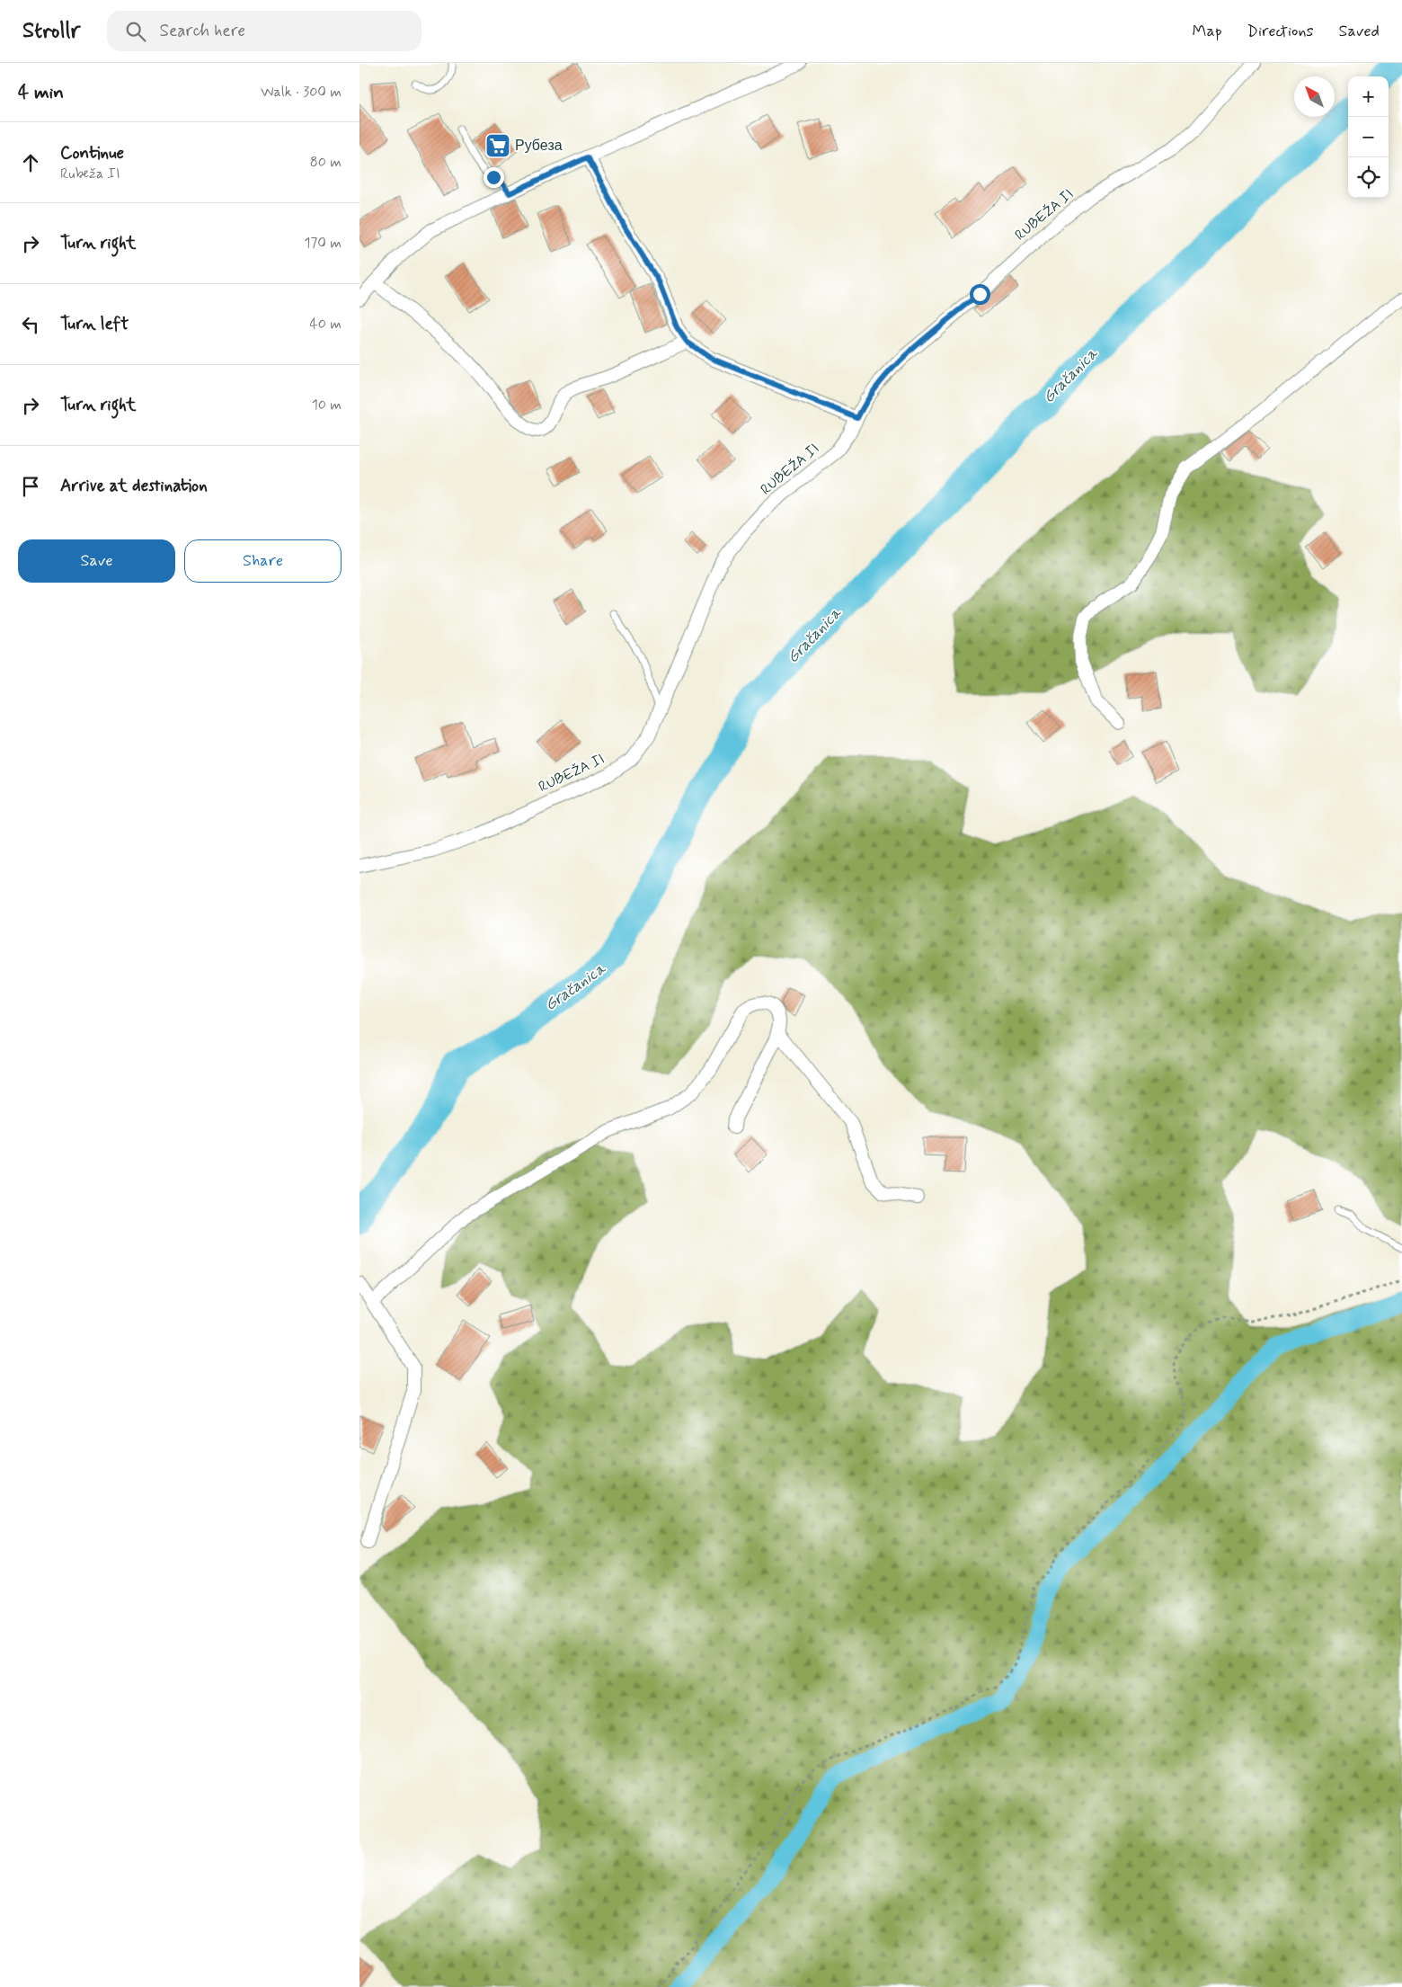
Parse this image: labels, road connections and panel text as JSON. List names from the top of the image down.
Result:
{
  "streets": {
    "street": ["RUBEŽA II"]
  },
  "water": ["Gračanica"],
  "places": {
    "supermarket": ["Рубеза"]
  },
  "north": "top left",
  "page": {
    "header": "Strollr",
    "search": "Search here",
    "nav": ["Map", "Directions", "Saved"],
    "heading": ["4 min", "Walk · 300 m"],
    "map_buttons": ["+", "−"],
    "list": [
      ["Continue", "Rubeža II", "80 m"],
      ["Turn right", "170 m"],
      ["Turn left", "40 m"],
      ["Turn right", "10 m"],
      "Arrive at destination"
    ],
    "buttons": ["Save", "Share"]
  }
}
